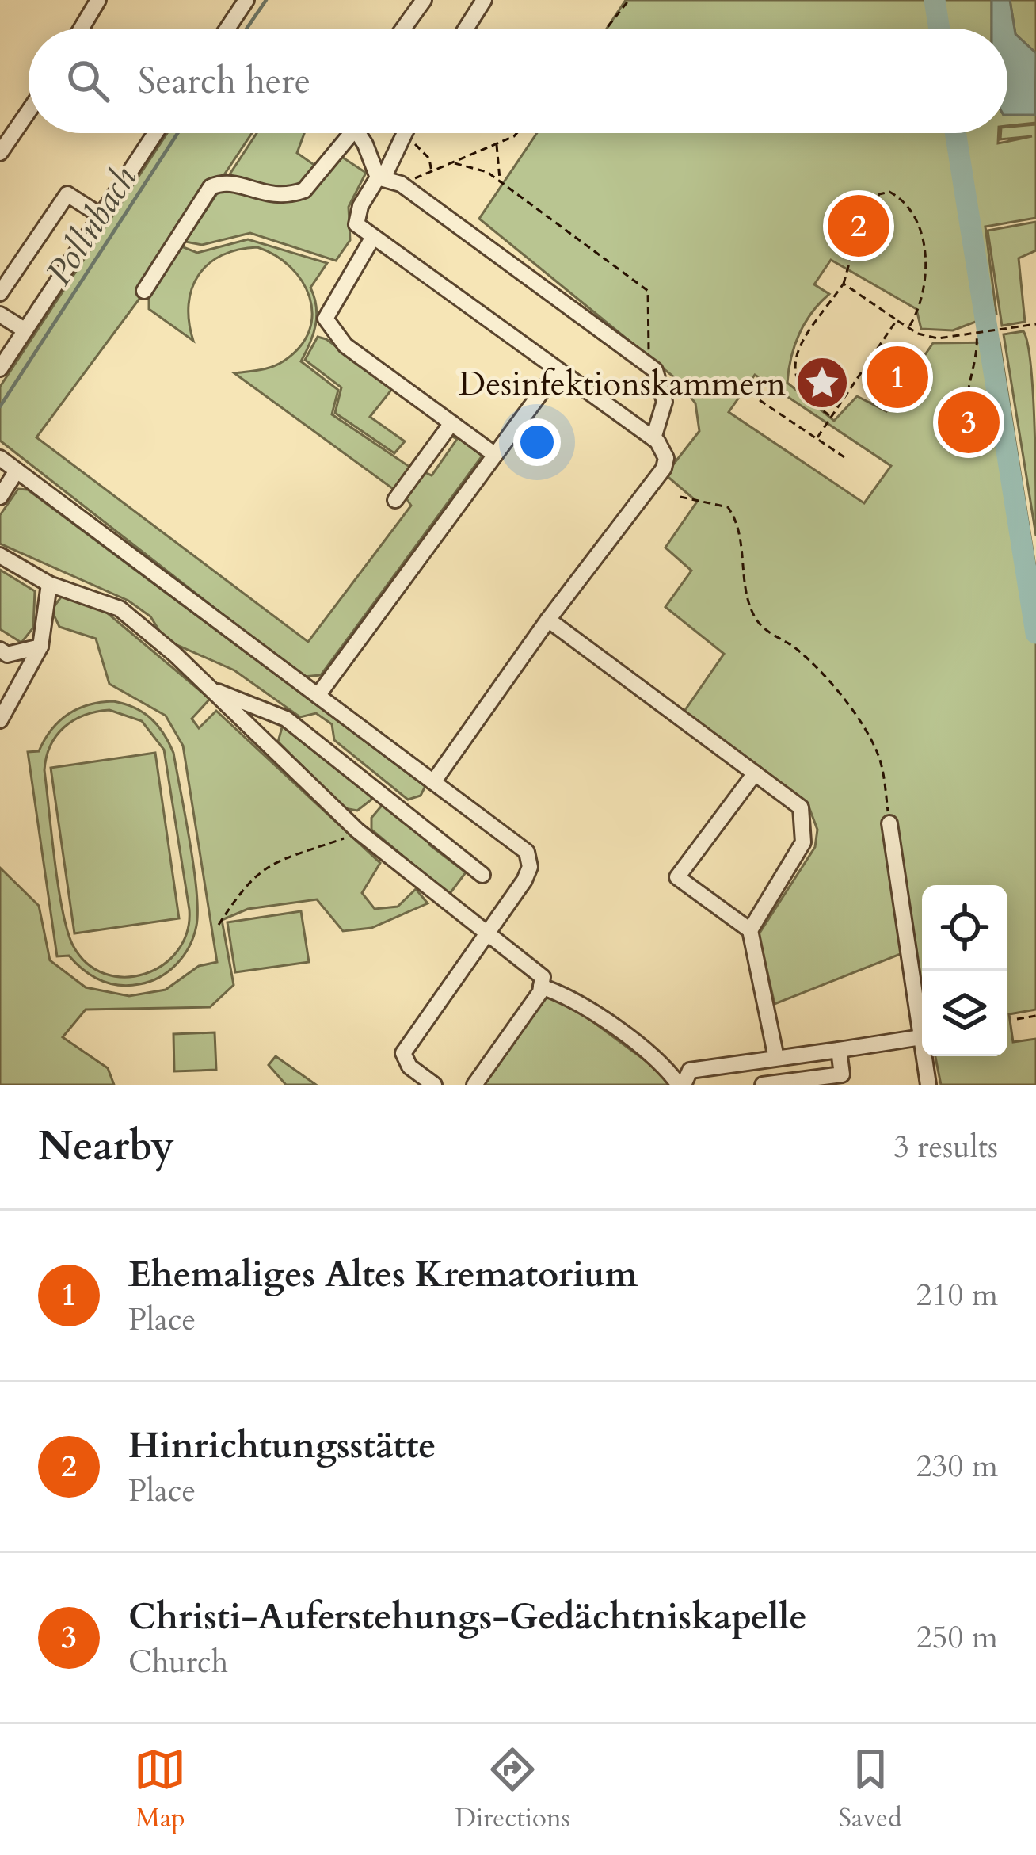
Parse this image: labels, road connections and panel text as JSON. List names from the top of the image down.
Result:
{
  "water": ["Pollnbach"],
  "places": {
    "place": ["Desinfektionskammern"]
  },
  "page": {
    "search": "Search here",
    "pins": ["2", "1", "3"],
    "heading": ["Nearby", "3 results"],
    "list": [
      {
        "mark": "1",
        "name": "Ehemaliges Altes Krematorium",
        "note": "Place",
        "value": "210 m"
      },
      {
        "mark": "2",
        "name": "Hinrichtungsstätte",
        "note": "Place",
        "value": "230 m"
      },
      {
        "mark": "3",
        "name": "Christi-Auferstehungs-Gedächtniskapelle",
        "note": "Church",
        "value": "250 m"
      }
    ],
    "nav": ["Map", "Directions", "Saved"]
  }
}
